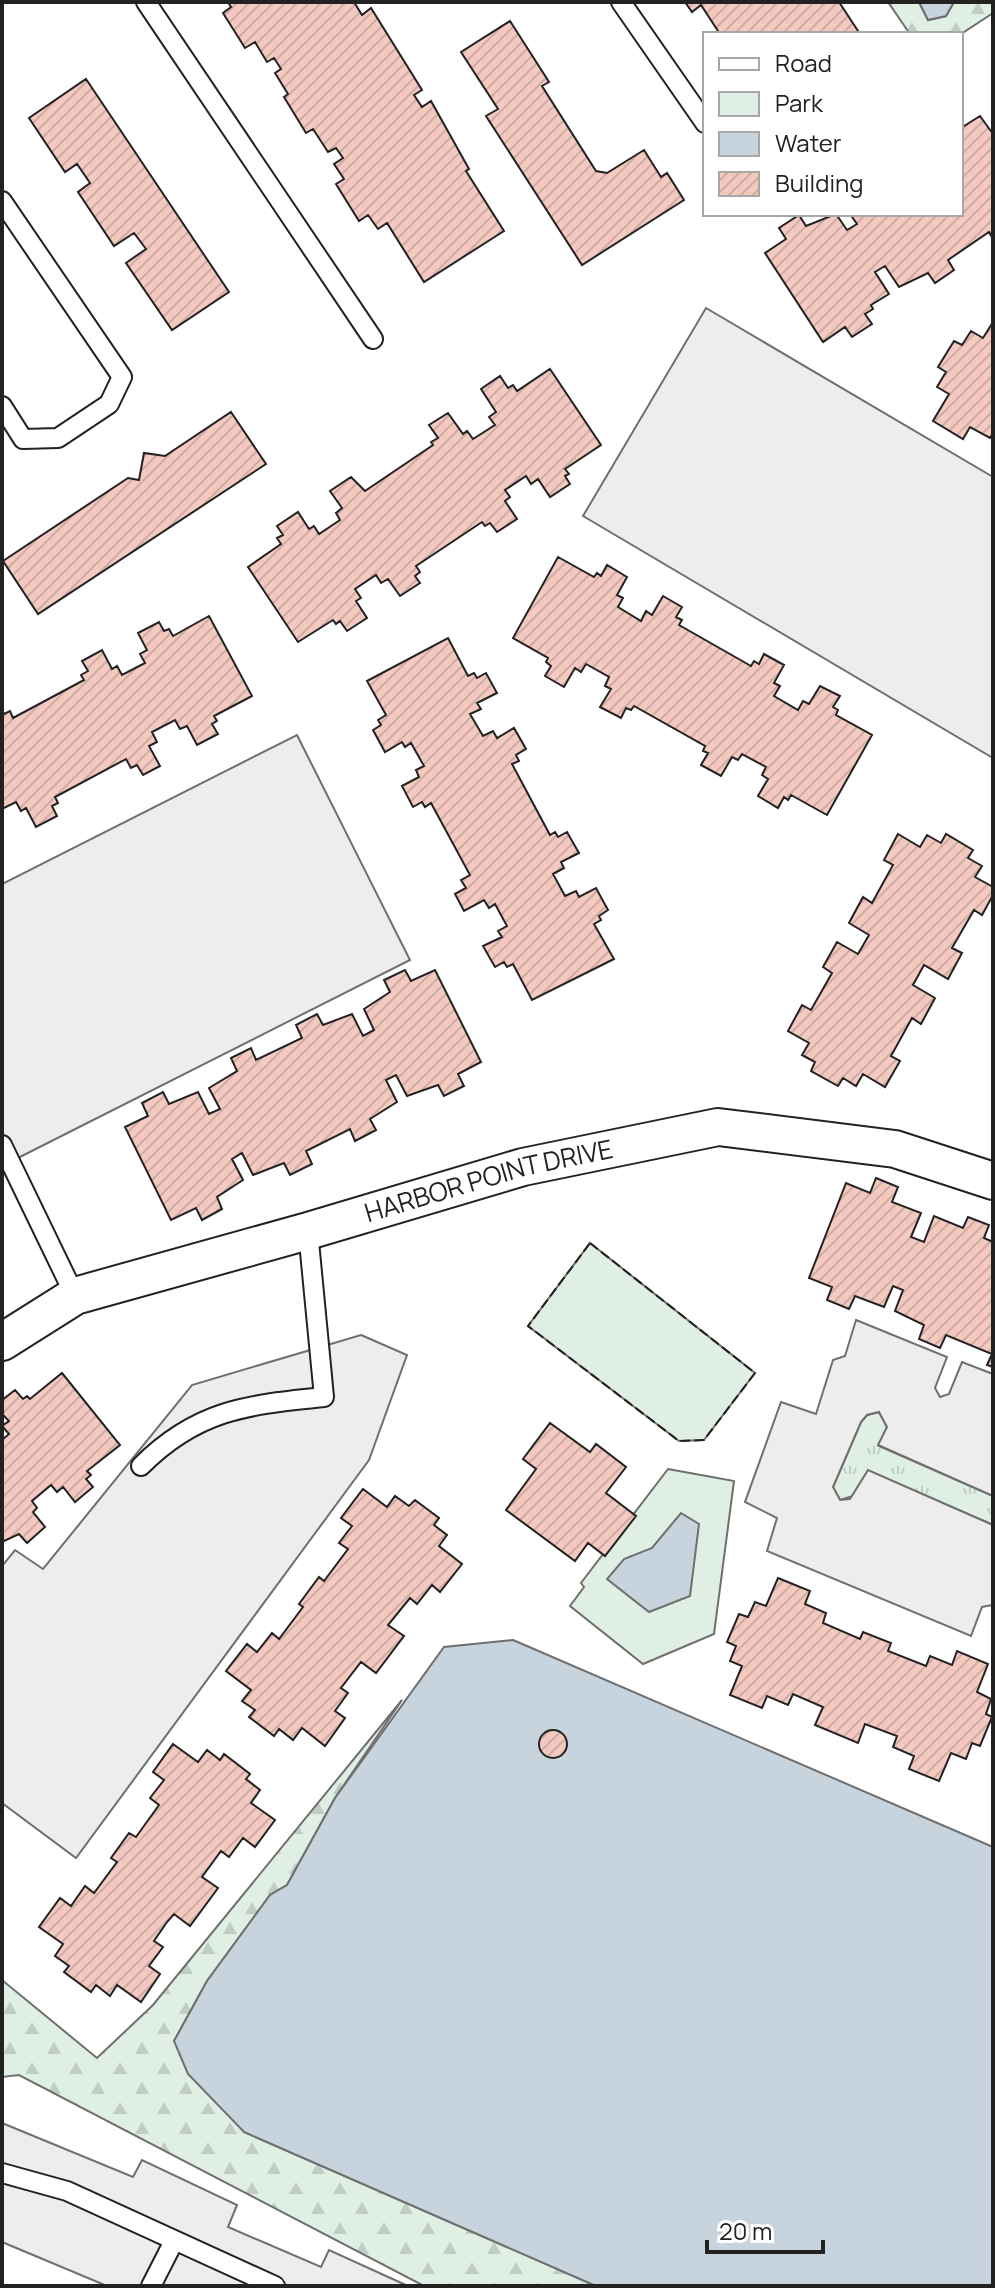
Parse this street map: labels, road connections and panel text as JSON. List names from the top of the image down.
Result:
{
  "streets": {
    "street": ["HARBOR POINT DRIVE"]
  },
  "legend": [
    "Road",
    "Park",
    "Water",
    "Building"
  ],
  "scale_bar": "20 m"
}
